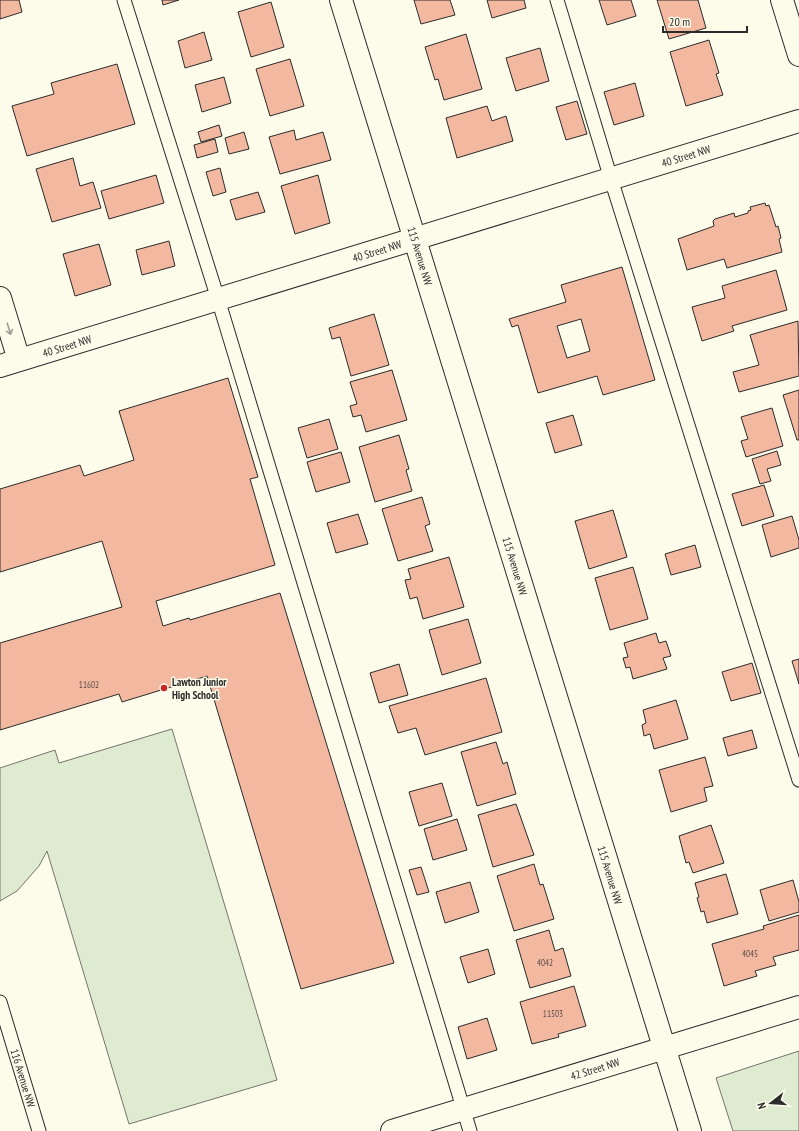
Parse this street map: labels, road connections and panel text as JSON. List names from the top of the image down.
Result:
{
  "streets": {
    "street": ["40 Street NW", "115 Avenue NW", "42 Street NW"],
    "lane": ["116 Avenue NW"]
  },
  "crossings": [
    ["40 Street NW", "115 Avenue NW"],
    ["115 Avenue NW", "42 Street NW"]
  ],
  "places": ["Lawton Junior High School"],
  "house_numbers": [
    "11602",
    "4045",
    "4042",
    "11503"
  ],
  "scale_bar": "20 m",
  "north": "left"
}
